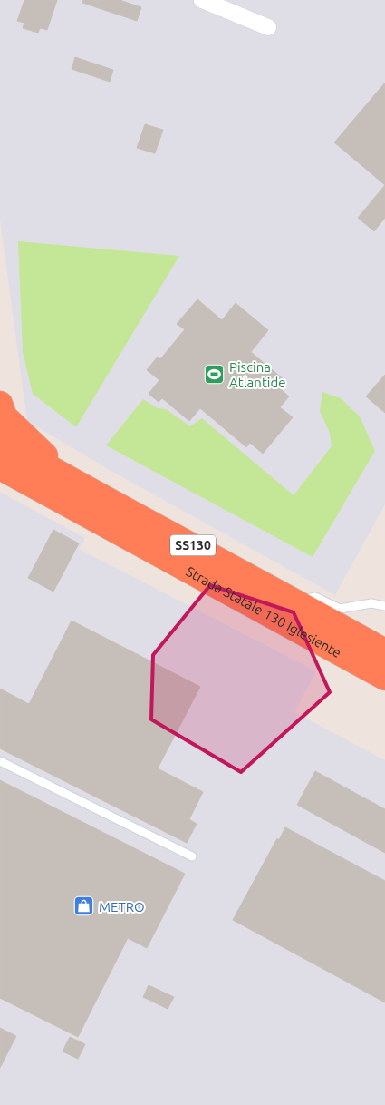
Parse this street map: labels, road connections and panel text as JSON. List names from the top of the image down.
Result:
{
  "streets": {
    "highway": ["SS130", "Strada Statale 130 Iglesiente"]
  },
  "places": {
    "sports": ["Piscina Atlantide"],
    "shop": ["METRO"]
  }
}
